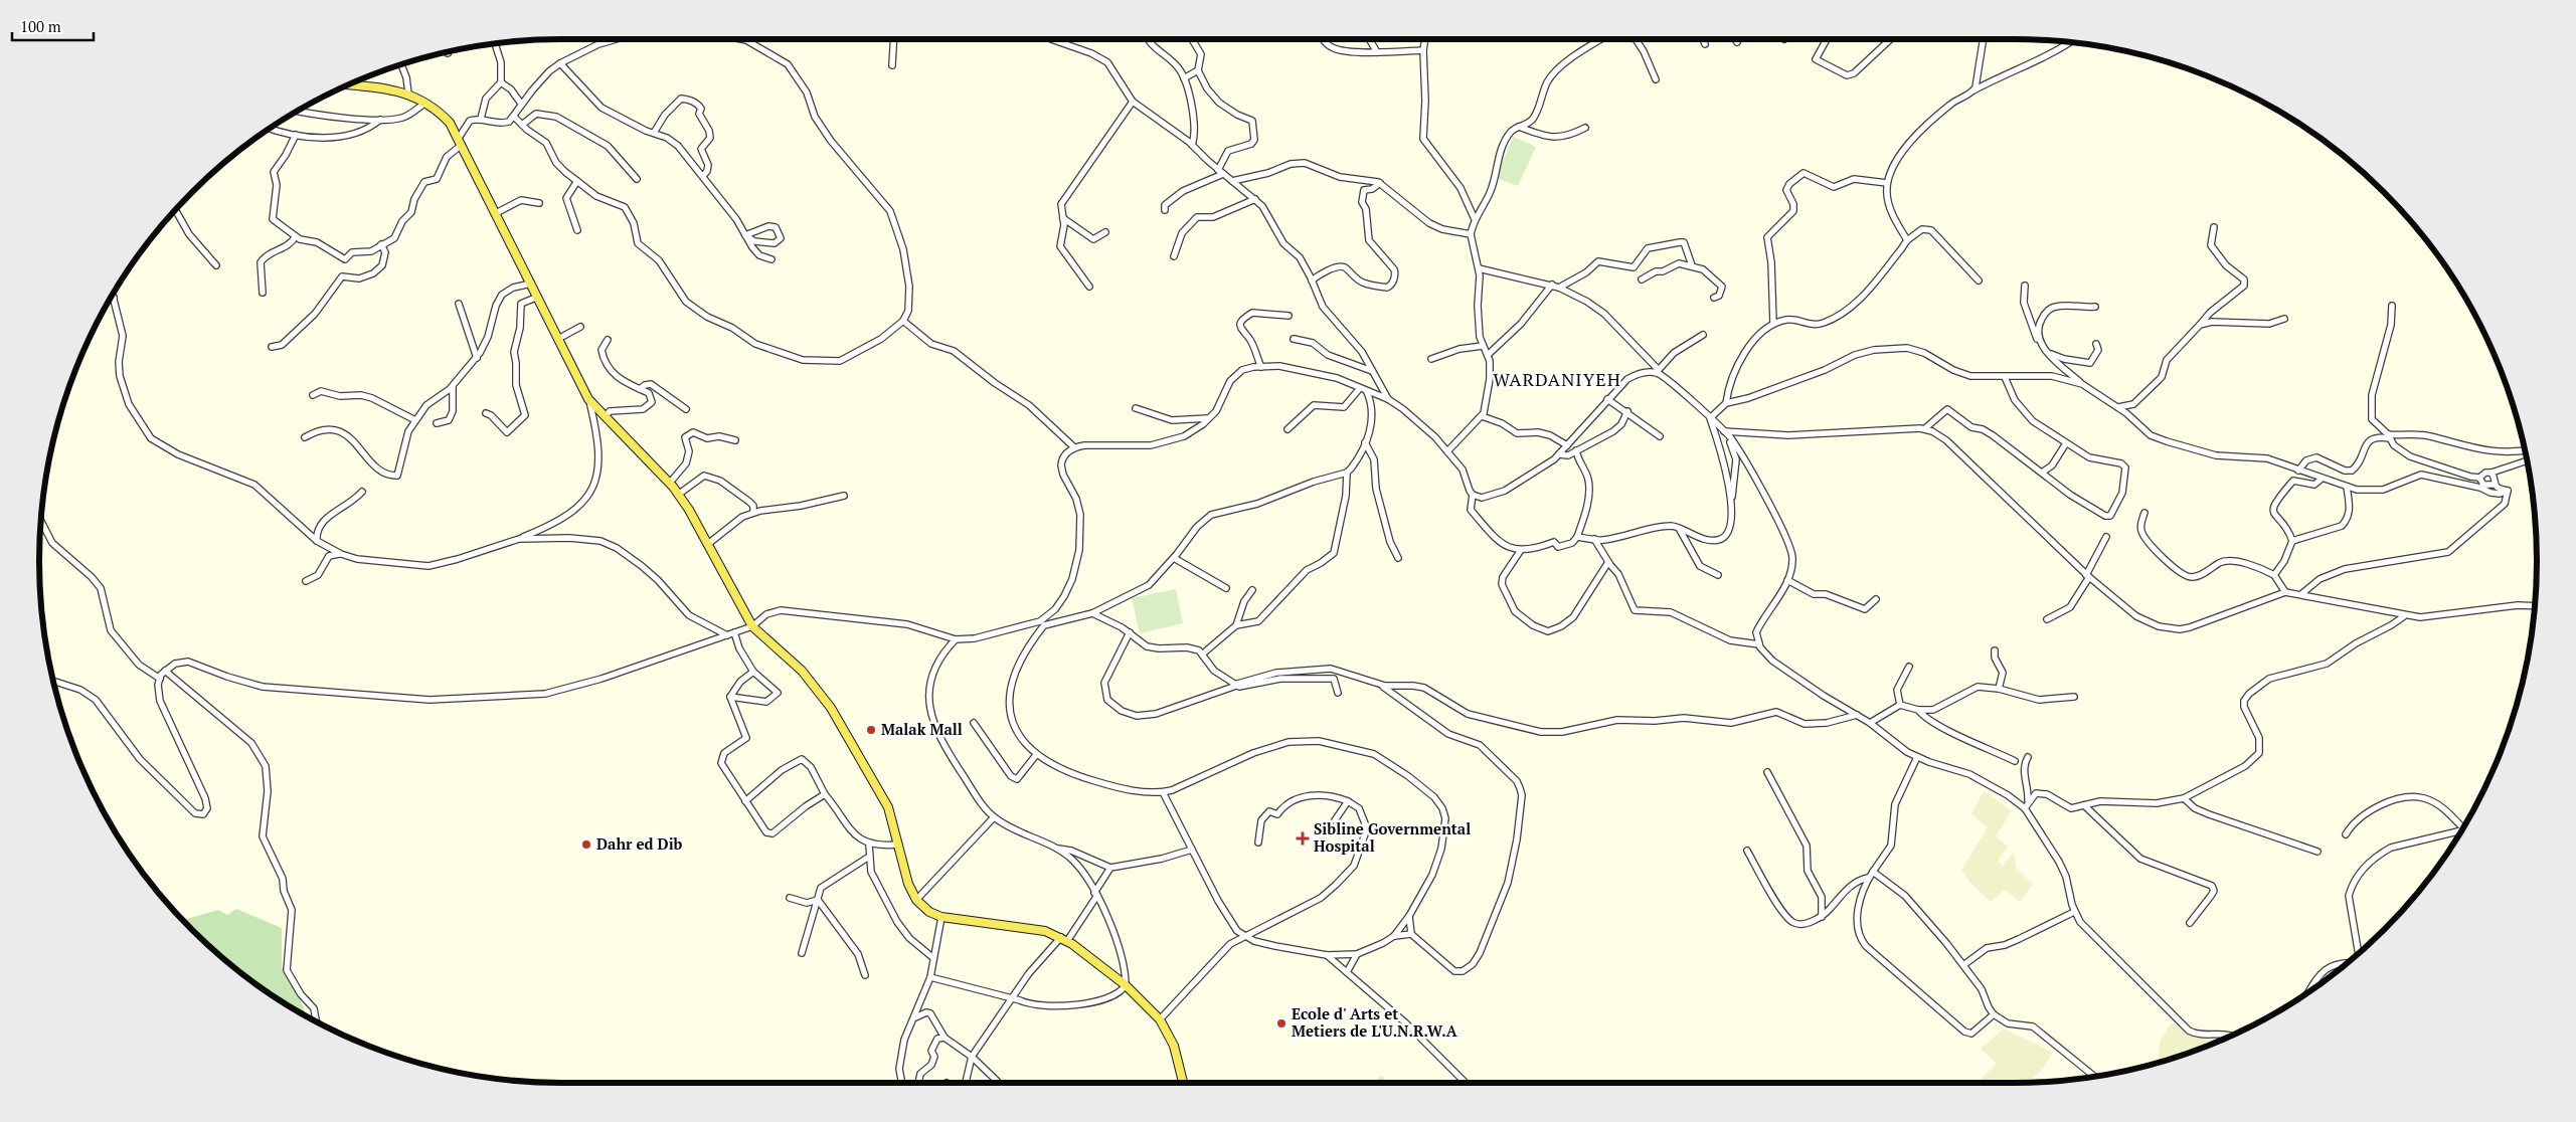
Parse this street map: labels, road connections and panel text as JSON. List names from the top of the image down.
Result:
{
  "districts": ["WARDANIYEH"],
  "places": {
    "other": ["Malak Mall", "Dahr ed Dib", "Ecole d' Arts et Metiers de L'U.N.R.W.A"],
    "health": ["Sibline Governmental Hospital"]
  },
  "scale_bar": "100 m"
}
